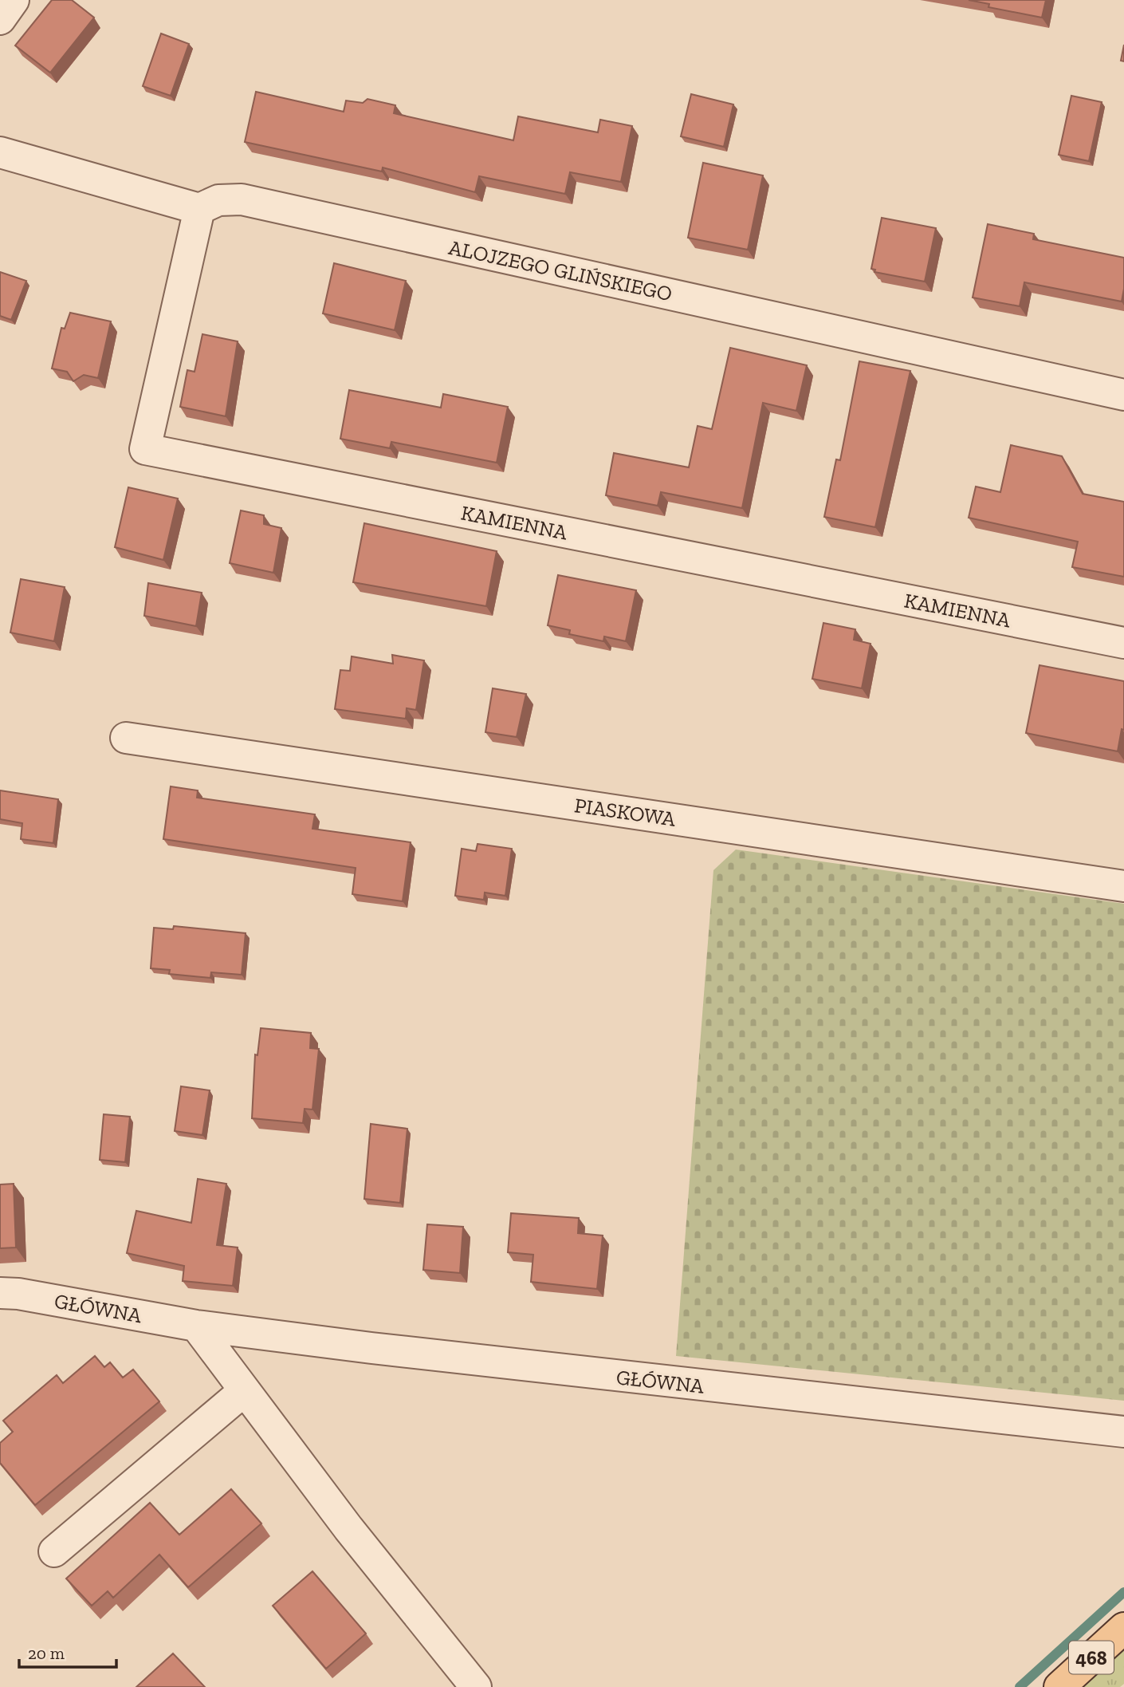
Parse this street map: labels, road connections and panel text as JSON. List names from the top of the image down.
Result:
{
  "streets": {
    "main road": ["468"],
    "street": [
      "ALOJZEGO GLIŃSKIEGO",
      "KAMIENNA",
      "PIASKOWA",
      "GŁÓWNA"
    ]
  },
  "crossings": [
    ["ALOJZEGO GLIŃSKIEGO", "KAMIENNA"]
  ],
  "scale_bar": "20 m"
}
